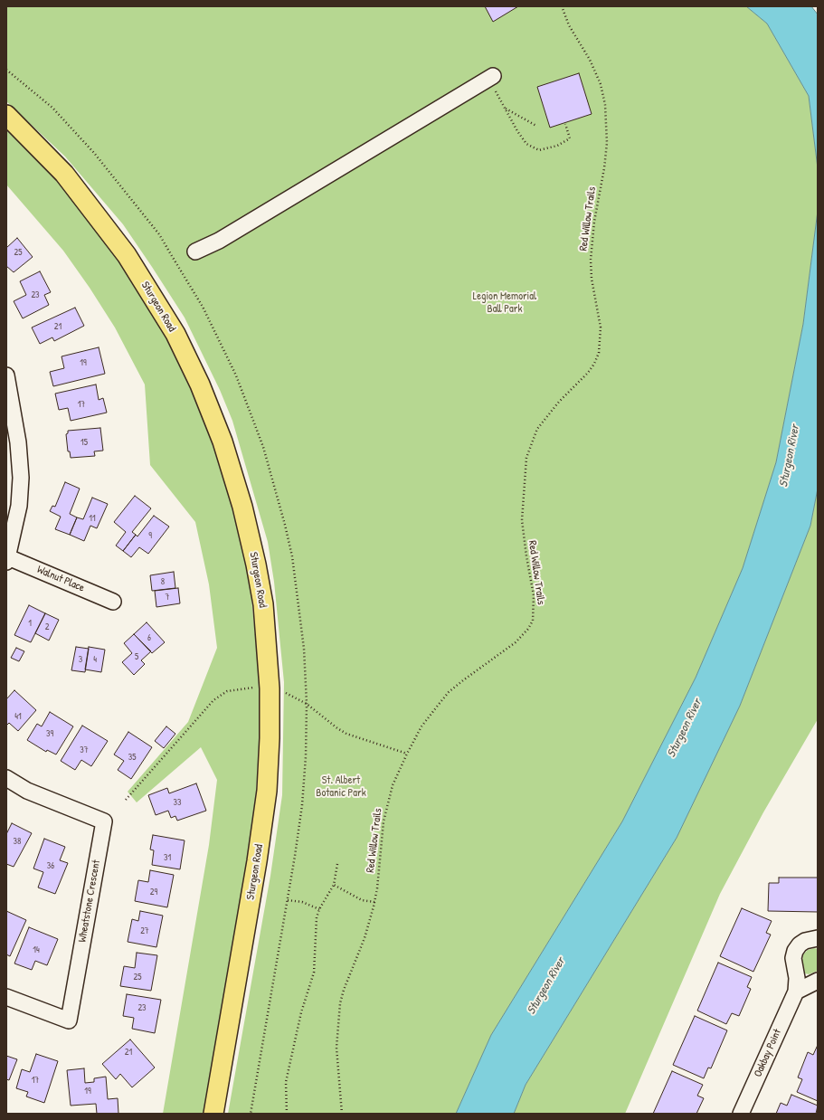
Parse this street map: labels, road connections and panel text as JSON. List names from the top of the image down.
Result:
{
  "streets": {
    "main road": ["Sturgeon Road"],
    "street": ["Walnut Place", "Wheatstone Crescent", "Oakbay Point"],
    "path": ["Red Willow Trails"]
  },
  "water": ["Sturgeon River"],
  "parks": ["Legion Memorial Ball Park", "St. Albert Botanic Park"],
  "house_numbers": [
    "25",
    "23",
    "21",
    "19",
    "17",
    "15",
    "11",
    "9",
    "8",
    "7",
    "1",
    "2",
    "6",
    "5",
    "3",
    "4",
    "41",
    "39",
    "37",
    "35",
    "33",
    "38",
    "31",
    "36",
    "29",
    "27",
    "14",
    "25",
    "23",
    "21",
    "17",
    "19"
  ]
}
